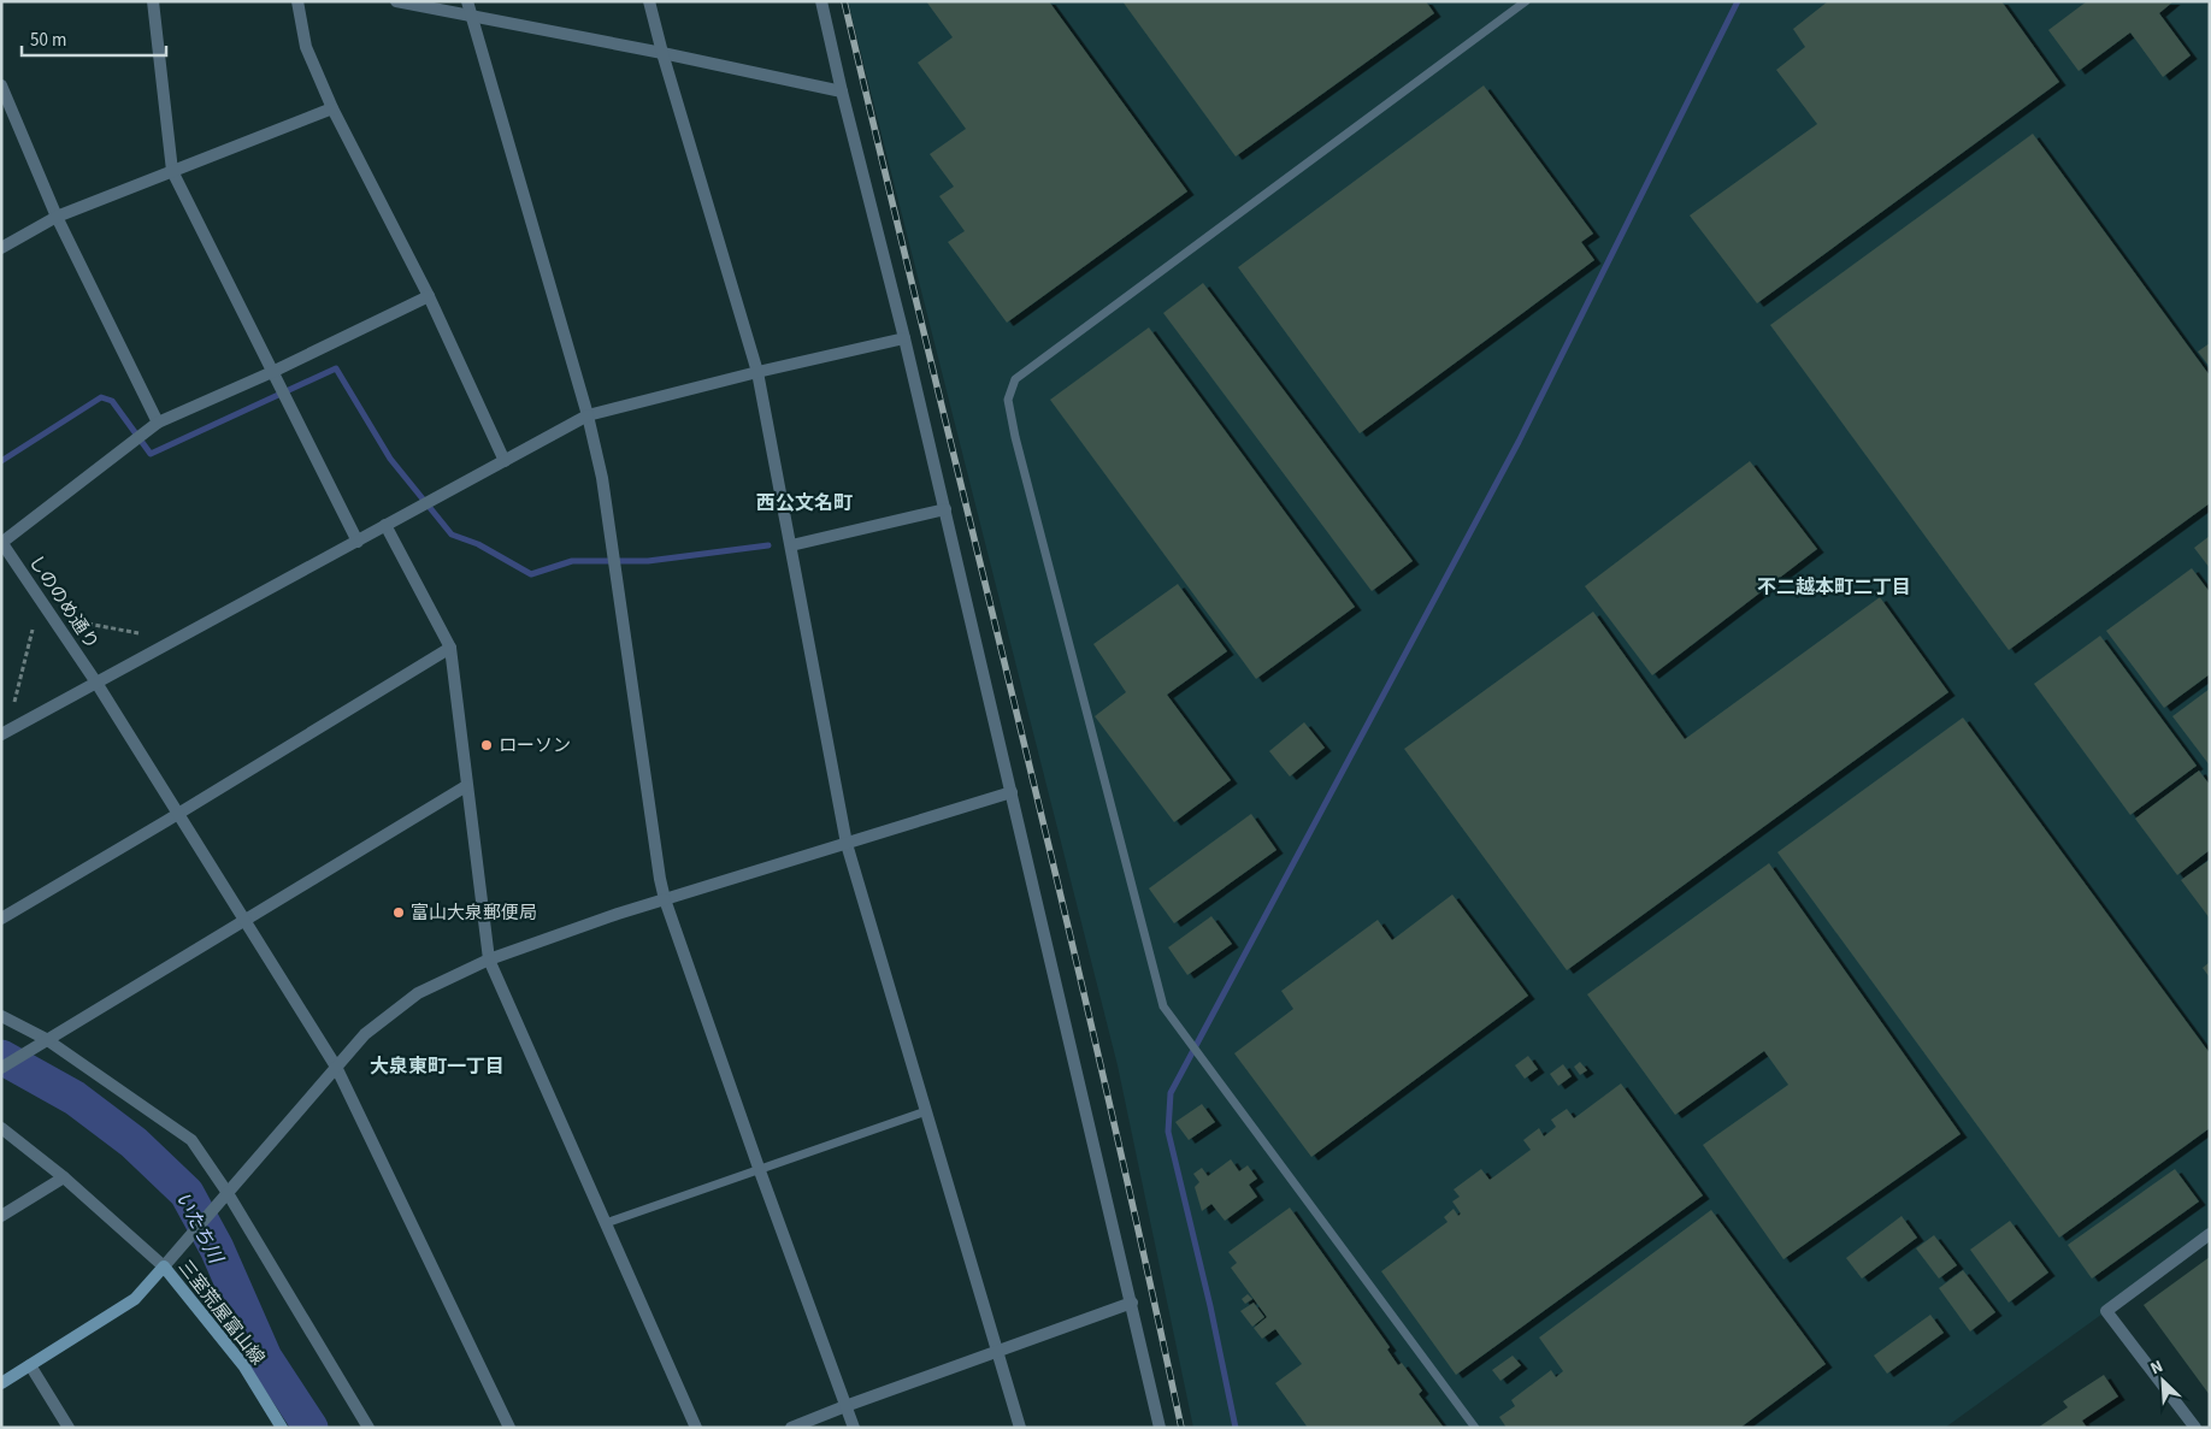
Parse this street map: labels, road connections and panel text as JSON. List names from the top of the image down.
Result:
{
  "streets": {
    "main road": ["三室荒屋富山線"],
    "street": ["しののめ通り"]
  },
  "districts": ["西公文名町", "不二越本町二丁目", "大泉東町一丁目"],
  "water": ["いたち川"],
  "places": ["ローソン", "富山大泉郵便局"],
  "scale_bar": "50 m",
  "north": "top left"
}
